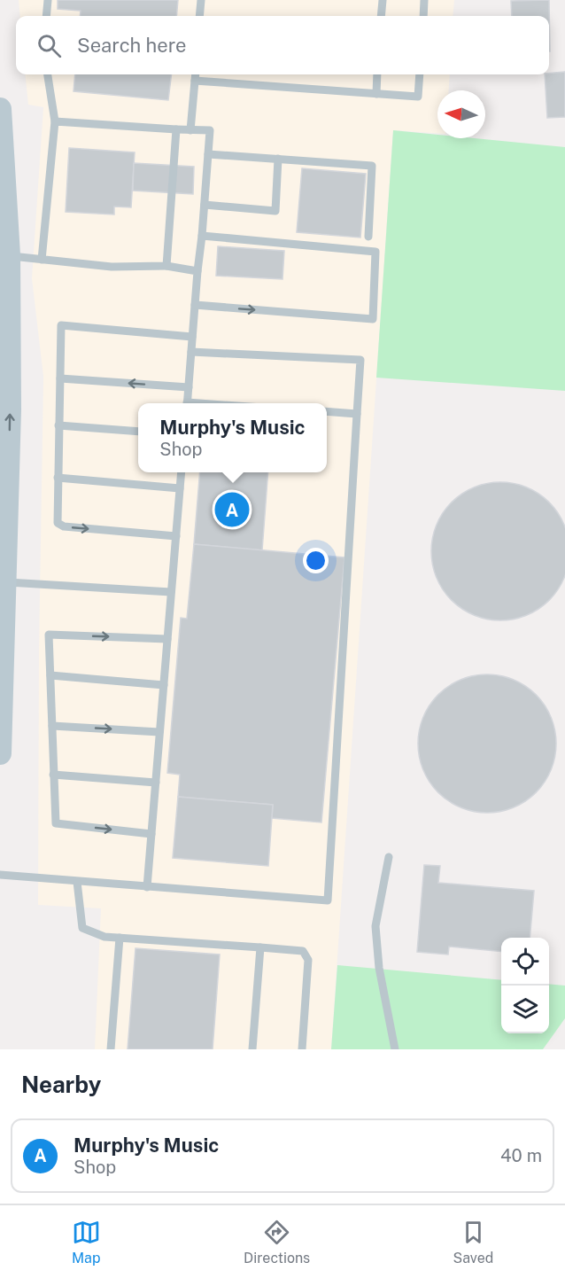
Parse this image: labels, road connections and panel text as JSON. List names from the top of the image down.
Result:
{
  "north": "left",
  "page": {
    "search": "Search here",
    "popup": ["Murphy's Music", "Shop"],
    "pins": "A",
    "heading": "Nearby",
    "list": [
      {
        "mark": "A",
        "name": "Murphy's Music",
        "note": "Shop",
        "value": "40 m"
      }
    ],
    "nav": ["Map", "Directions", "Saved"]
  }
}
